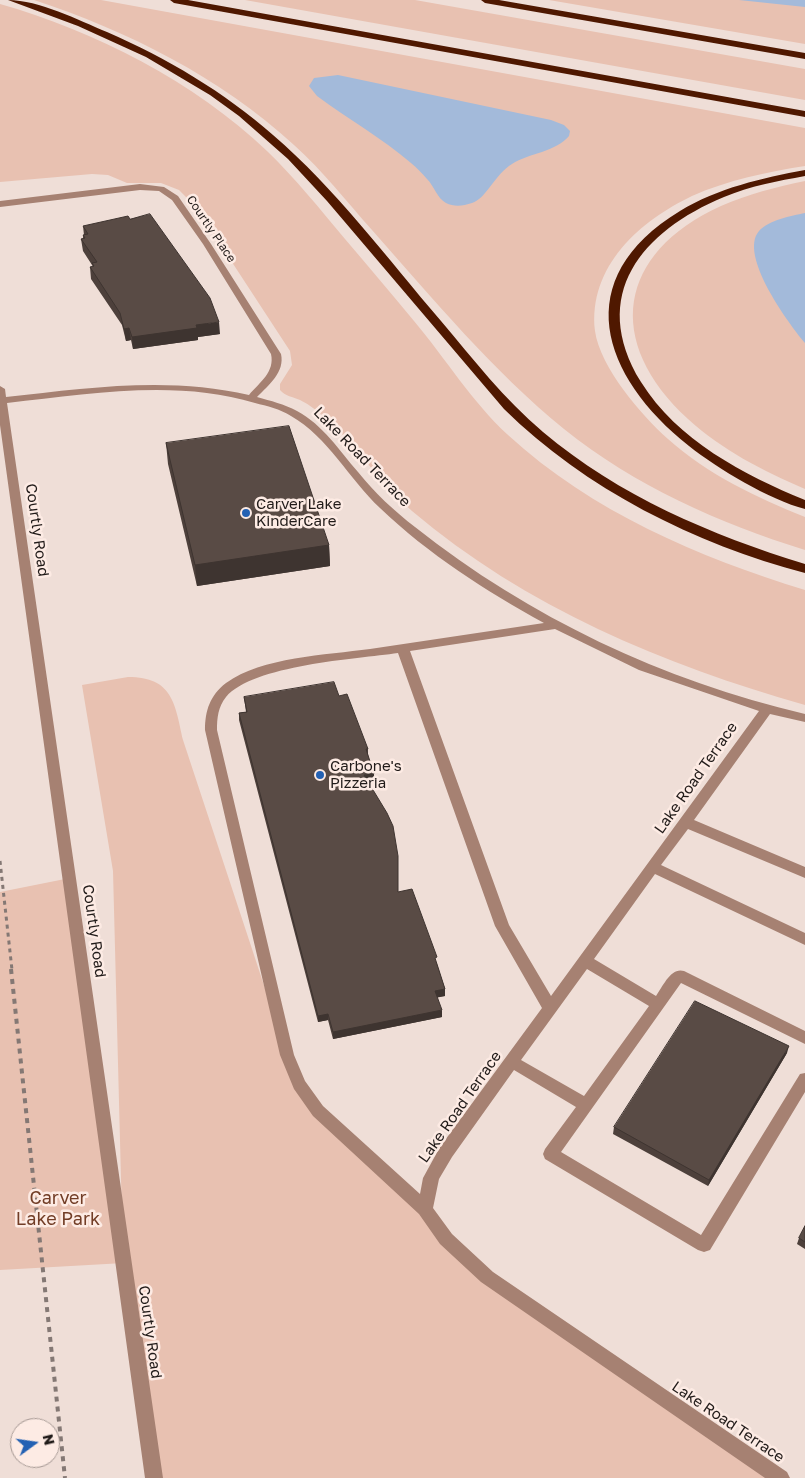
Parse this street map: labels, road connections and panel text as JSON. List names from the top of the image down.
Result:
{
  "streets": {
    "street": ["Courtly Place", "Lake Road Terrace", "Courtly Road"]
  },
  "crossings": [
    ["Courtly Place", "Lake Road Terrace"],
    ["Lake Road Terrace", "Courtly Road"]
  ],
  "parks": ["Carver Lake Park"],
  "places": ["Carver Lake KinderCare", "Carbone's Pizzeria"],
  "north": "right"
}
